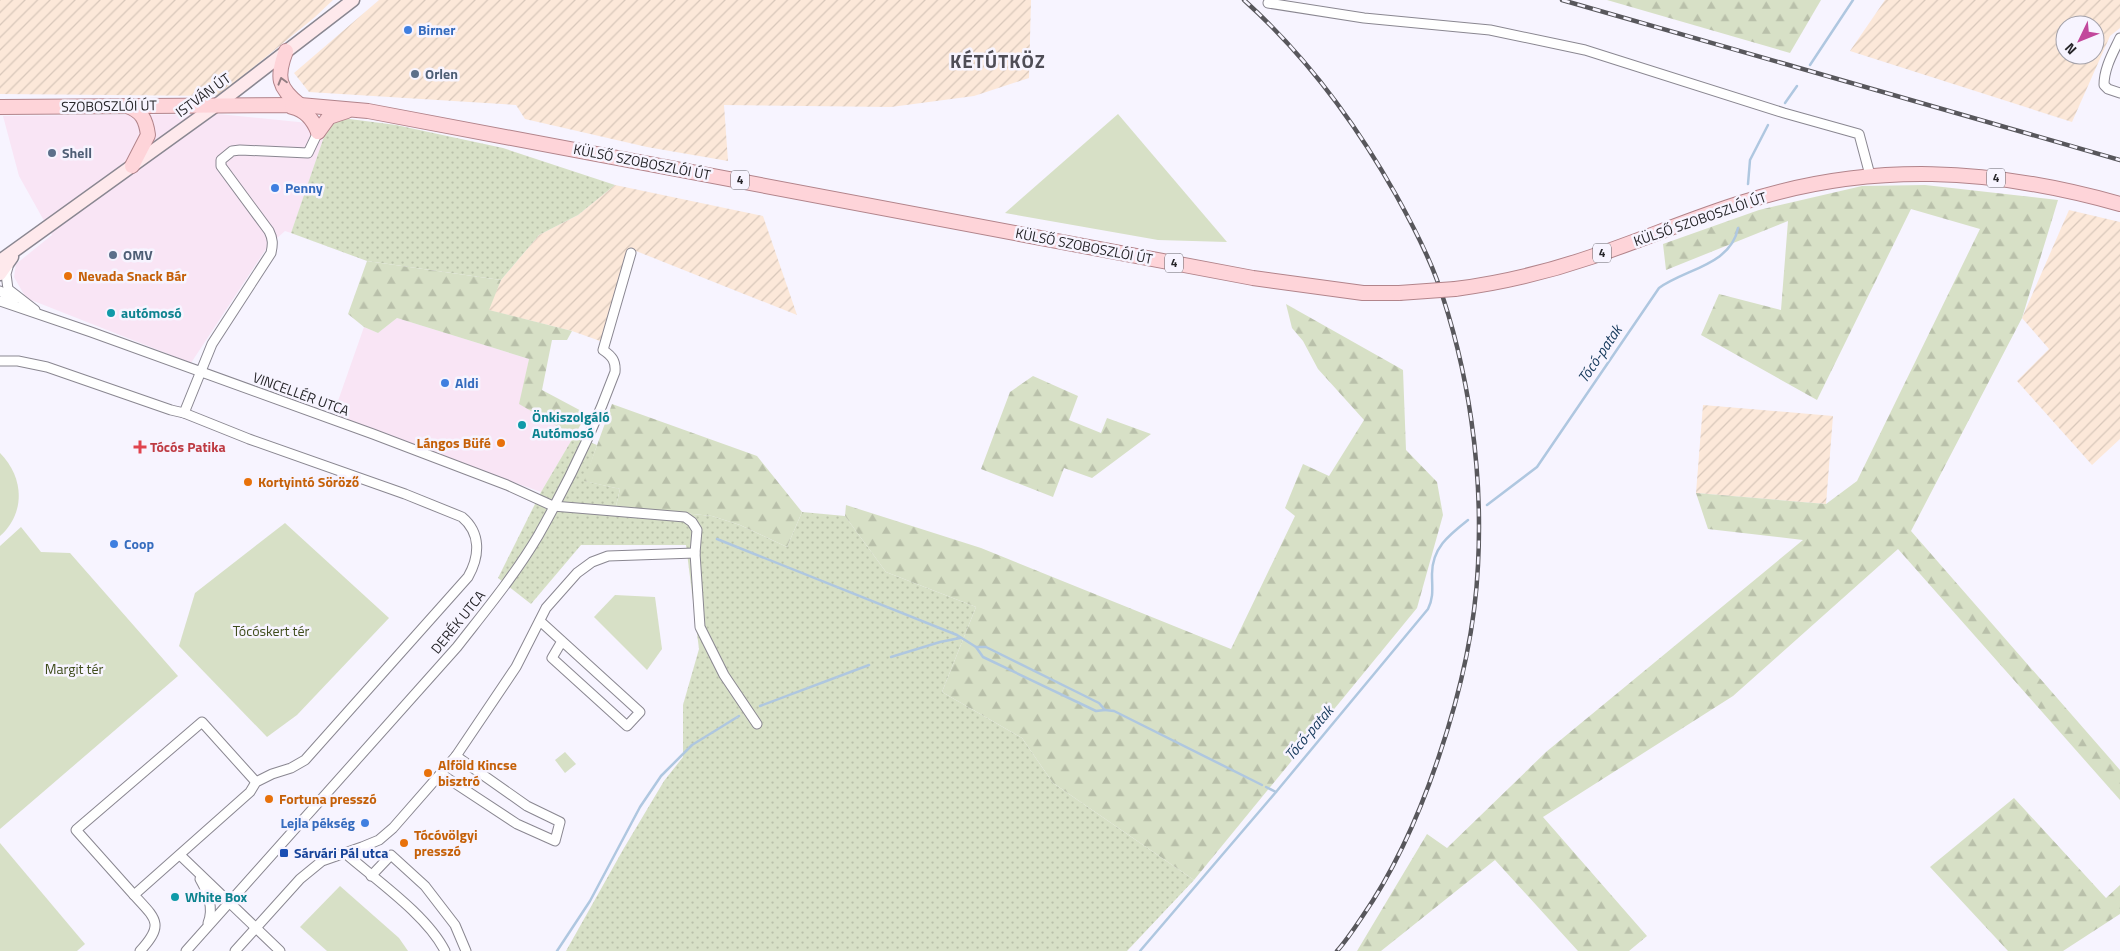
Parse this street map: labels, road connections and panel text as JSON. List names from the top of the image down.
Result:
{
  "streets": {
    "main road": ["SZOBOSZLÓI ÚT", "KÜLSŐ SZOBOSZLÓI ÚT", "4"],
    "street": ["ISTVÁN ÚT", "VINCELLÉR UTCA", "DERÉK UTCA"]
  },
  "crossings": [
    ["ISTVÁN ÚT", "SZOBOSZLÓI ÚT"],
    ["ISTVÁN ÚT", "KÜLSŐ SZOBOSZLÓI ÚT"],
    ["SZOBOSZLÓI ÚT", "KÜLSŐ SZOBOSZLÓI ÚT"],
    ["VINCELLÉR UTCA", "DERÉK UTCA"]
  ],
  "districts": ["KÉTÚTKÖZ"],
  "water": ["Tócó-patak"],
  "parks": ["Tócóskert tér", "Margit tér"],
  "places": {
    "other": [
      "Birner",
      "Orlen",
      "Shell",
      "Penny",
      "OMV",
      "Nevada Snack Bár",
      "autómosó",
      "Aldi",
      "Önkiszolgáló Autómosó",
      "Lángos Büfé",
      "Kortyintó Söröző",
      "Coop",
      "Alföld Kincse bisztró",
      "Fortuna presszó",
      "Lejla pékség",
      "Tócóvölgyi presszó",
      "White Box"
    ],
    "health": ["Tócós Patika"],
    "transit": ["Sárvári Pál utca"]
  },
  "north": "bottom left"
}
